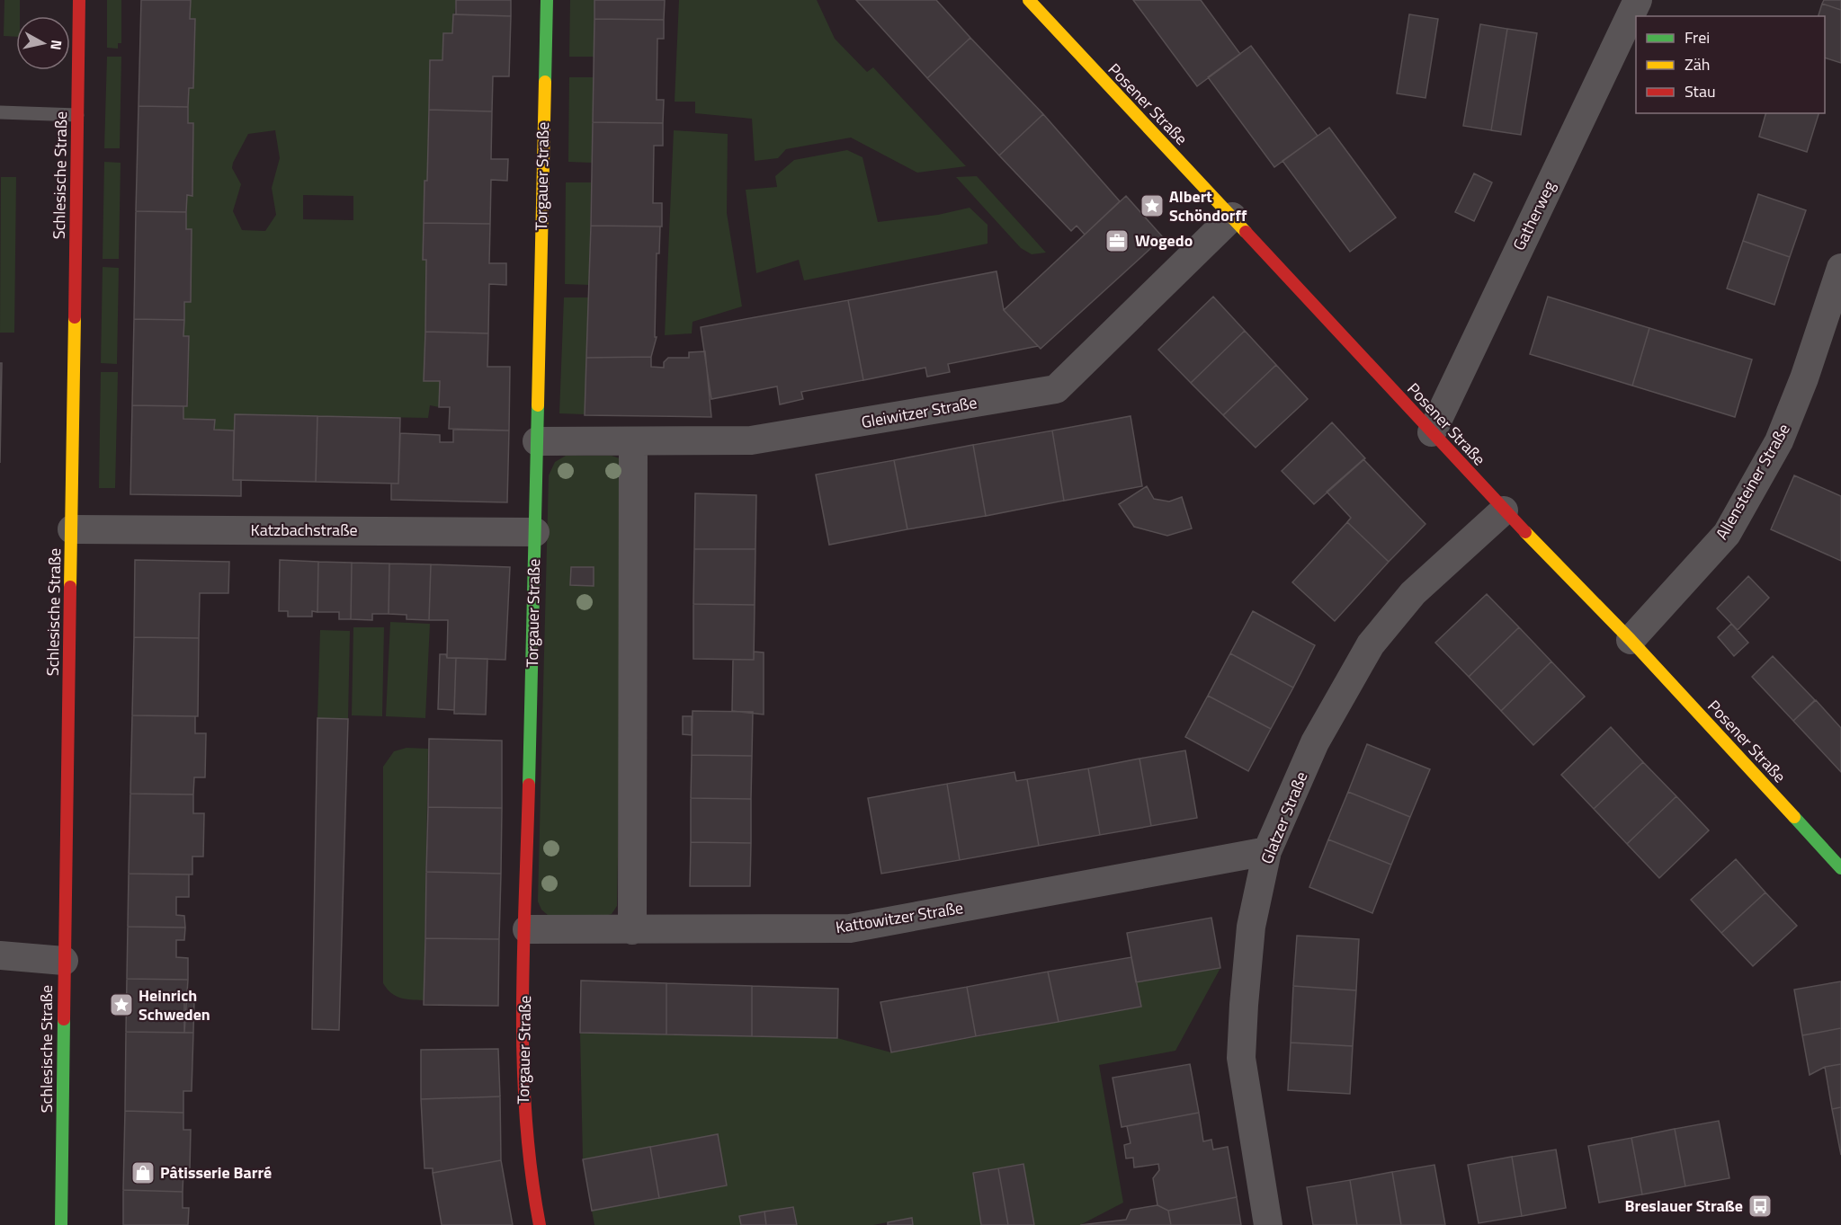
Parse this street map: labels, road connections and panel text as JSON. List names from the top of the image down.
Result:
{
  "streets": {
    "street": [
      "Posener Straße",
      "Schlesische Straße",
      "Torgauer Straße",
      "Gatherweg",
      "Gleiwitzer Straße",
      "Allensteiner Straße",
      "Katzbachstraße",
      "Glatzer Straße",
      "Kattowitzer Straße"
    ]
  },
  "crossings": [
    ["Posener Straße", "Gatherweg"],
    ["Posener Straße", "Gleiwitzer Straße"],
    ["Posener Straße", "Allensteiner Straße"],
    ["Posener Straße", "Glatzer Straße"],
    ["Schlesische Straße", "Katzbachstraße"],
    ["Torgauer Straße", "Gleiwitzer Straße"],
    ["Torgauer Straße", "Katzbachstraße"],
    ["Torgauer Straße", "Kattowitzer Straße"],
    ["Glatzer Straße", "Kattowitzer Straße"]
  ],
  "places": {
    "place": ["Albert Schöndorff", "Heinrich Schweden"],
    "office": ["Wogedo"],
    "shop": ["Pâtisserie Barré"],
    "bus stop": ["Breslauer Straße"]
  },
  "legend": ["Frei", "Zäh", "Stau"],
  "north": "right"
}
